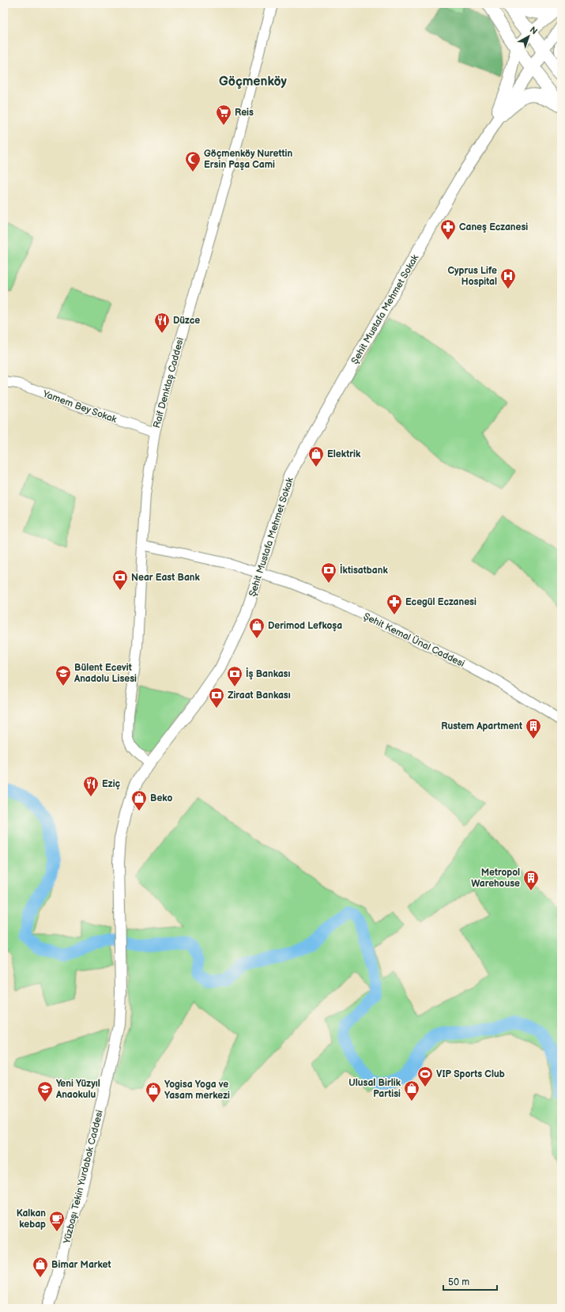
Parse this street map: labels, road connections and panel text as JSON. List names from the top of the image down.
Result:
{
  "streets": {
    "main road": ["Şehit Mustafa Mehmet Sokak", "Yüzbaşı Tekin Yurdabak Caddesi"],
    "street": ["Raif Denktaş Caddesi", "Yamem Bey Sokak", "Şehit Kemal Ünal Caddesi"]
  },
  "crossings": [
    ["Şehit Mustafa Mehmet Sokak", "Raif Denktaş Caddesi"],
    ["Şehit Mustafa Mehmet Sokak", "Şehit Kemal Ünal Caddesi"],
    ["Şehit Mustafa Mehmet Sokak", "Yüzbaşı Tekin Yurdabak Caddesi"],
    ["Raif Denktaş Caddesi", "Yamem Bey Sokak"],
    ["Raif Denktaş Caddesi", "Şehit Kemal Ünal Caddesi"]
  ],
  "districts": ["Göçmenköy"],
  "places": {
    "supermarket": ["Reis"],
    "mosque": ["Göçmenköy Nurettin Ersin Paşa Cami"],
    "pharmacy": ["Caneş Eczanesi", "Ecegül Eczanesi"],
    "hospital": ["Cyprus Life Hospital"],
    "restaurant": ["Düzce", "Eziç"],
    "shop": [
      "Elektrik",
      "Derimod Lefkoşa",
      "Beko",
      "Ulusal Birlik Partisi",
      "Yogisa Yoga ve Yasam merkezi",
      "Bimar Market"
    ],
    "bank": [
      "İktisatbank",
      "Near East Bank",
      "İş Bankası",
      "Ziraat Bankası"
    ],
    "school or university": ["Bülent Ecevit Anadolu Lisesi", "Yeni Yüzyıl Anaokulu"],
    "building": ["Rustem Apartment", "Metropol Warehouse"],
    "sports": ["VIP Sports Club"],
    "cafe": ["Kalkan kebap"]
  },
  "scale_bar": "50 m",
  "north": "top right"
}
